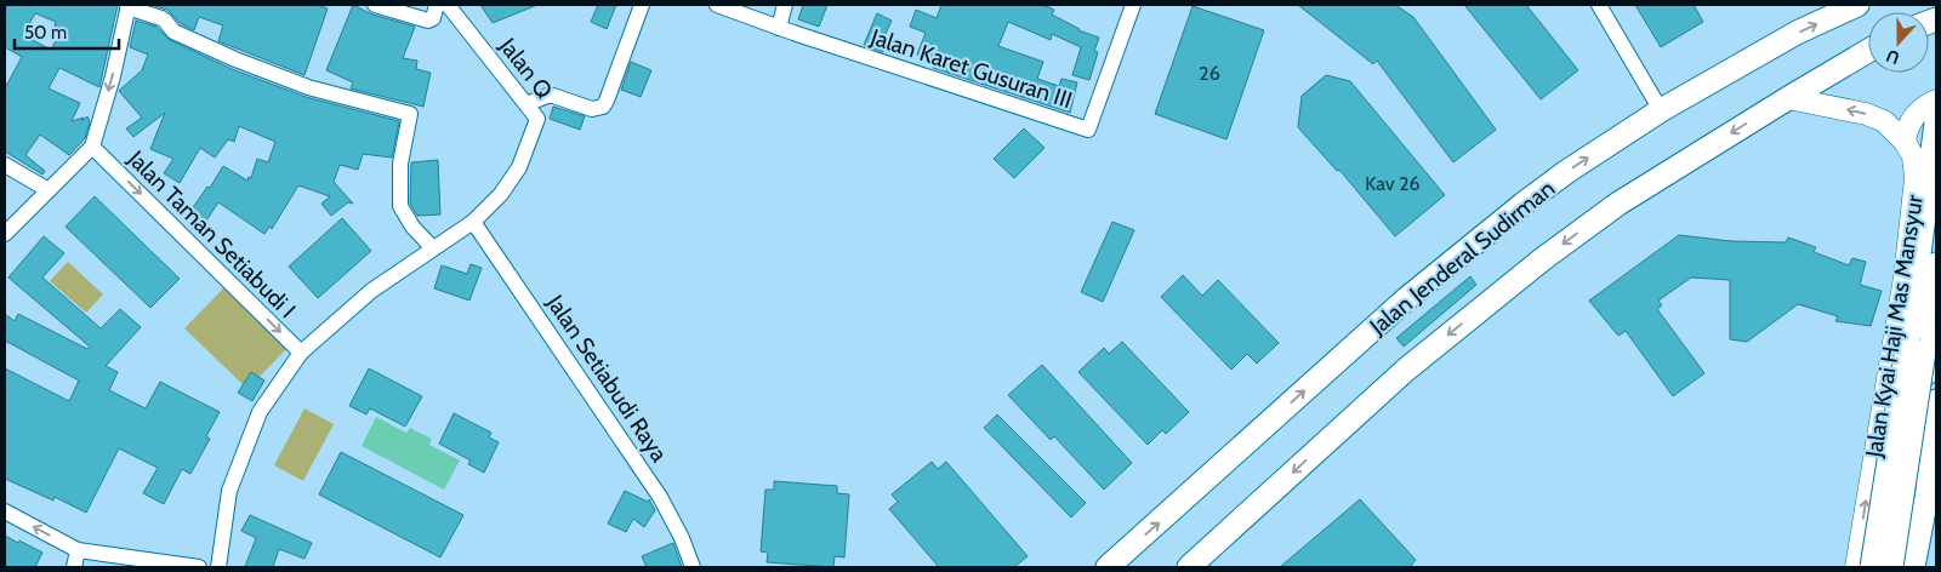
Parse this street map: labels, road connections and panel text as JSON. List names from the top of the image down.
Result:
{
  "streets": {
    "main road": ["Jalan Jenderal Sudirman"],
    "street": [
      "Jalan Q",
      "Jalan Karet Gusuran III",
      "Jalan Taman Setiabudi I",
      "Jalan Kyai Haji Mas Mansyur",
      "Jalan Setiabudi Raya"
    ]
  },
  "crossings": [
    ["Jalan Q", "Jalan Setiabudi Raya"]
  ],
  "one_way": ["Jalan Taman Setiabudi I", "Jalan Kyai Haji Mas Mansyur"],
  "house_numbers": ["26", "Kav 26"],
  "scale_bar": "50 m",
  "north": "bottom"
}
